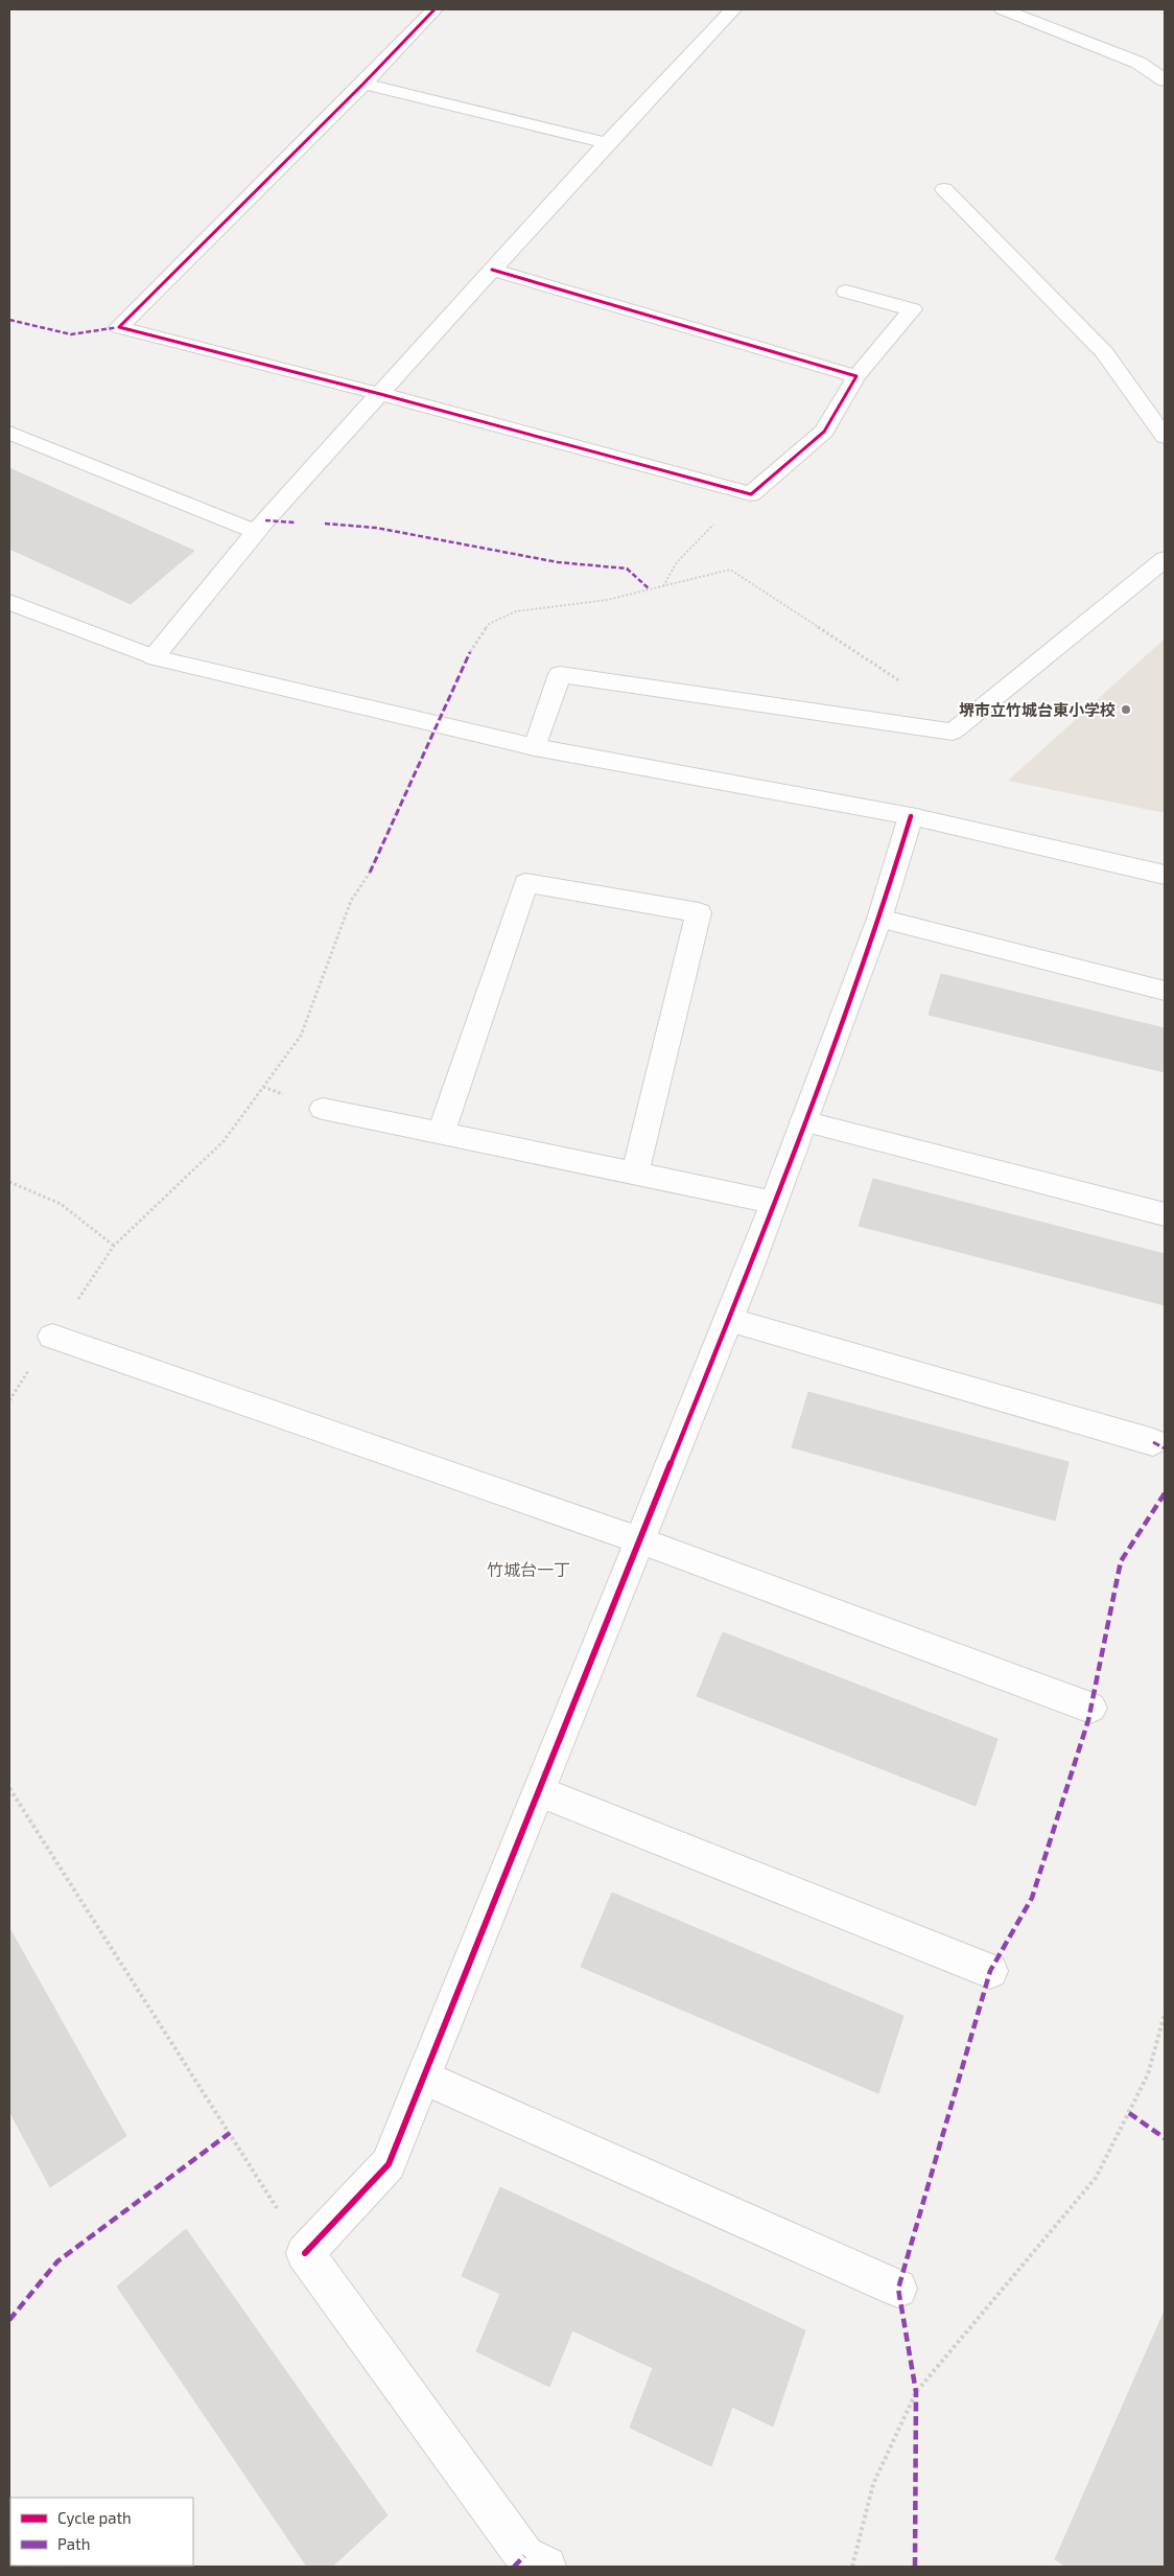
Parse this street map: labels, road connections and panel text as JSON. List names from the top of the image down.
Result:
{
  "districts": ["竹城台一丁"],
  "places": ["堺市立竹城台東小学校"],
  "legend": ["Cycle path", "Path"]
}
